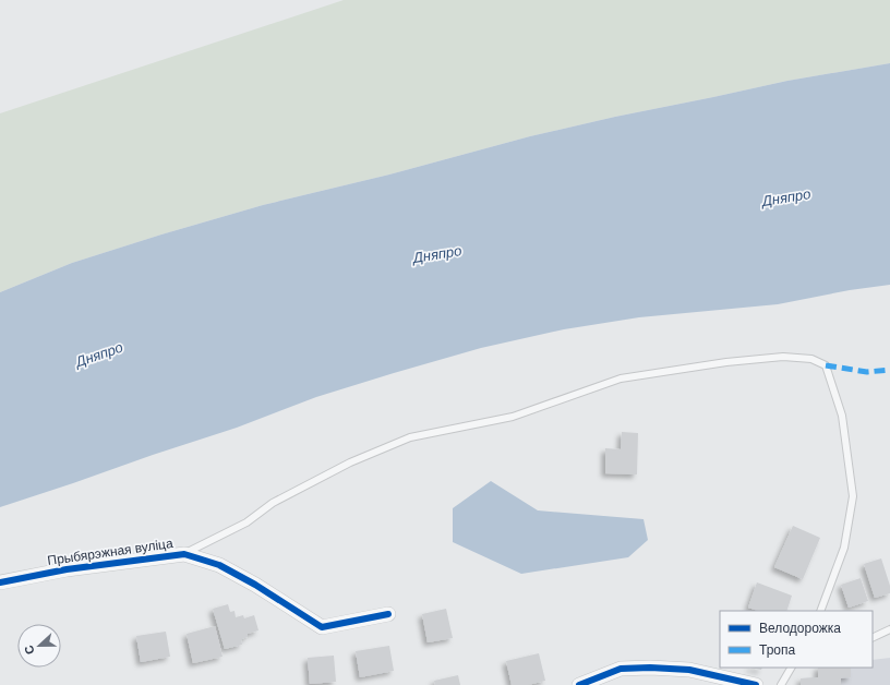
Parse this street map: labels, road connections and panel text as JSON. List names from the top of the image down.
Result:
{
  "streets": {
    "street": ["Прыбярэжная вуліца"]
  },
  "water": ["Дняпро"],
  "legend": ["Велодорожка", "Тропа"],
  "north": "left"
}
